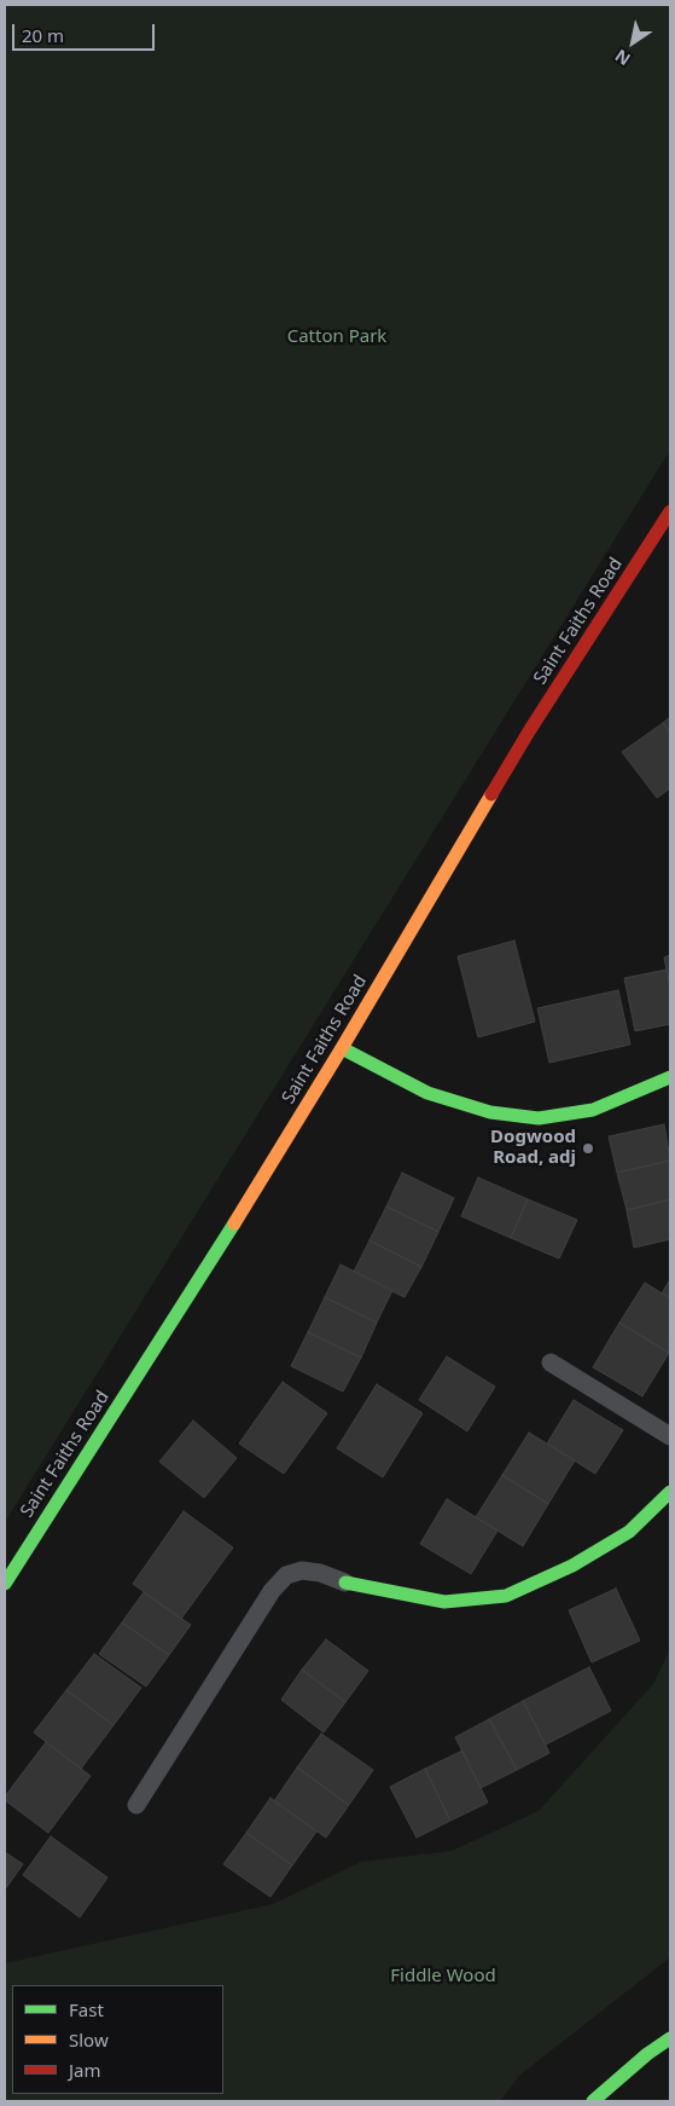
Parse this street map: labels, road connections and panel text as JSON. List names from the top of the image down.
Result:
{
  "streets": {
    "street": ["Saint Faiths Road"]
  },
  "parks": ["Catton Park", "Fiddle Wood"],
  "places": ["Dogwood Road, adj"],
  "legend": ["Fast", "Slow", "Jam"],
  "scale_bar": "20 m",
  "north": "bottom left"
}
